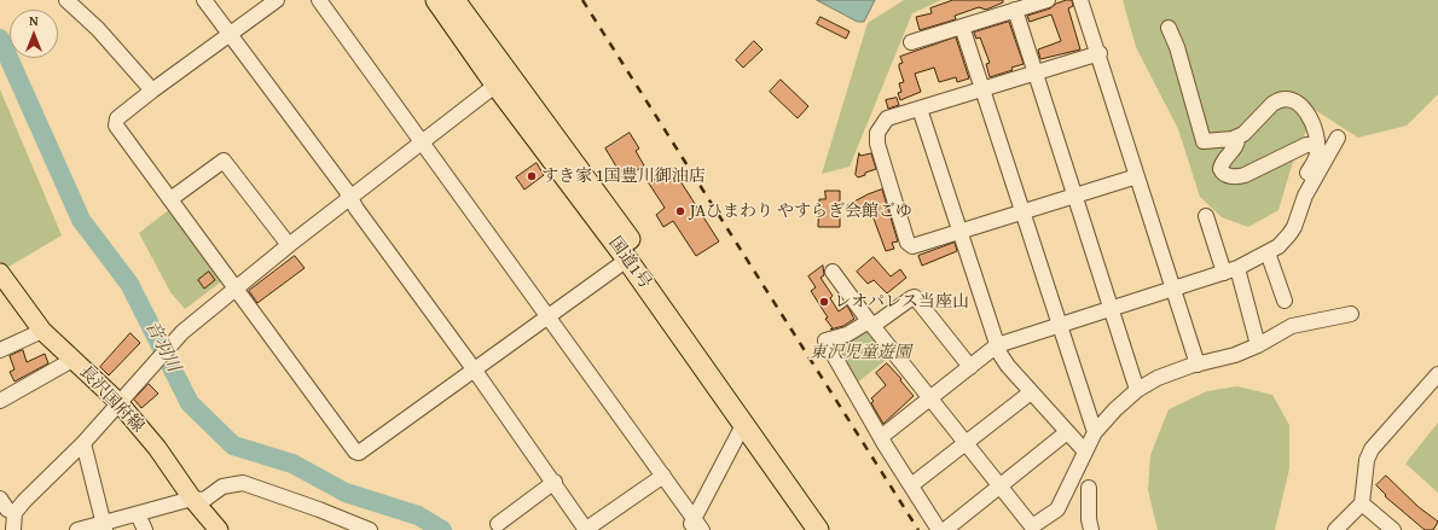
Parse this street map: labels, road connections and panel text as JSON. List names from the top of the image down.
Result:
{
  "streets": {
    "highway": ["国道1号"],
    "main road": ["長沢国府線"]
  },
  "water": ["音羽川"],
  "parks": ["東沢児童遊園"],
  "places": ["すき家 1国豊川御油店", "JAひまわり やすらぎ会館ごゆ", "レオパレス当座山"],
  "north": "top"
}
